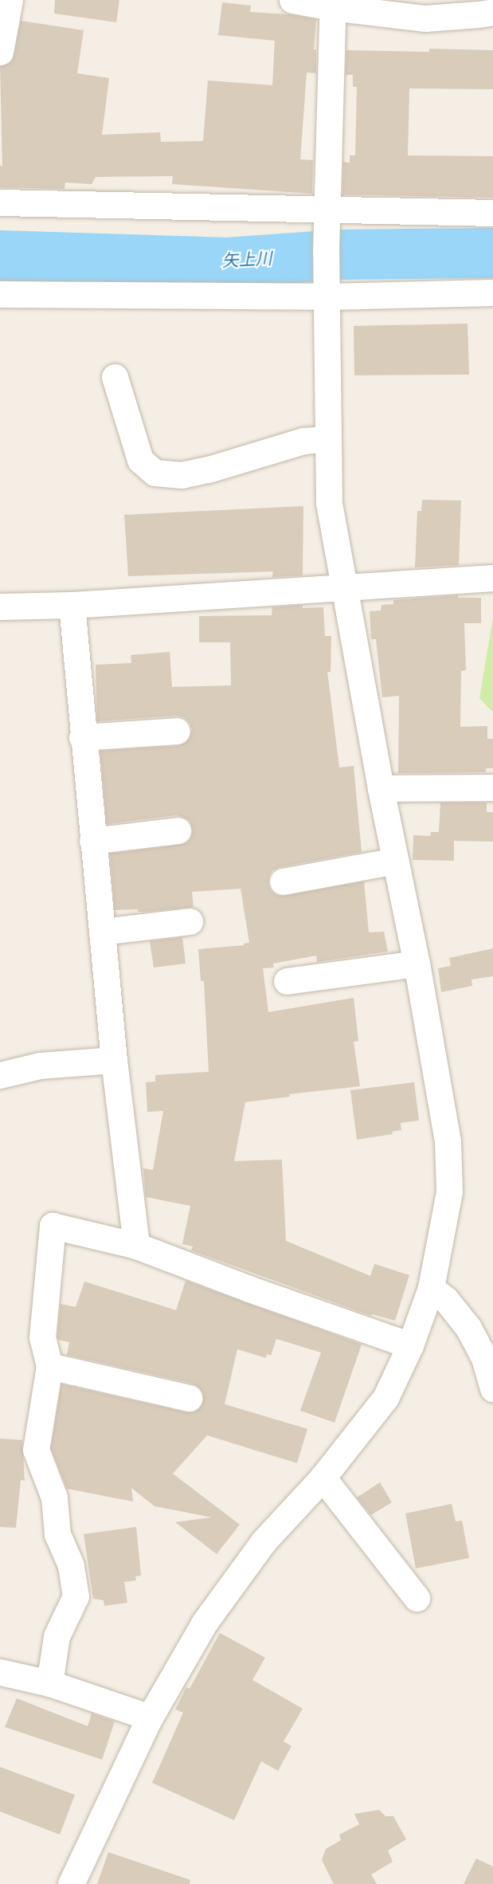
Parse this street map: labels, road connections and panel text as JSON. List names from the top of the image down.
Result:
{
  "water": ["矢上川"]
}
